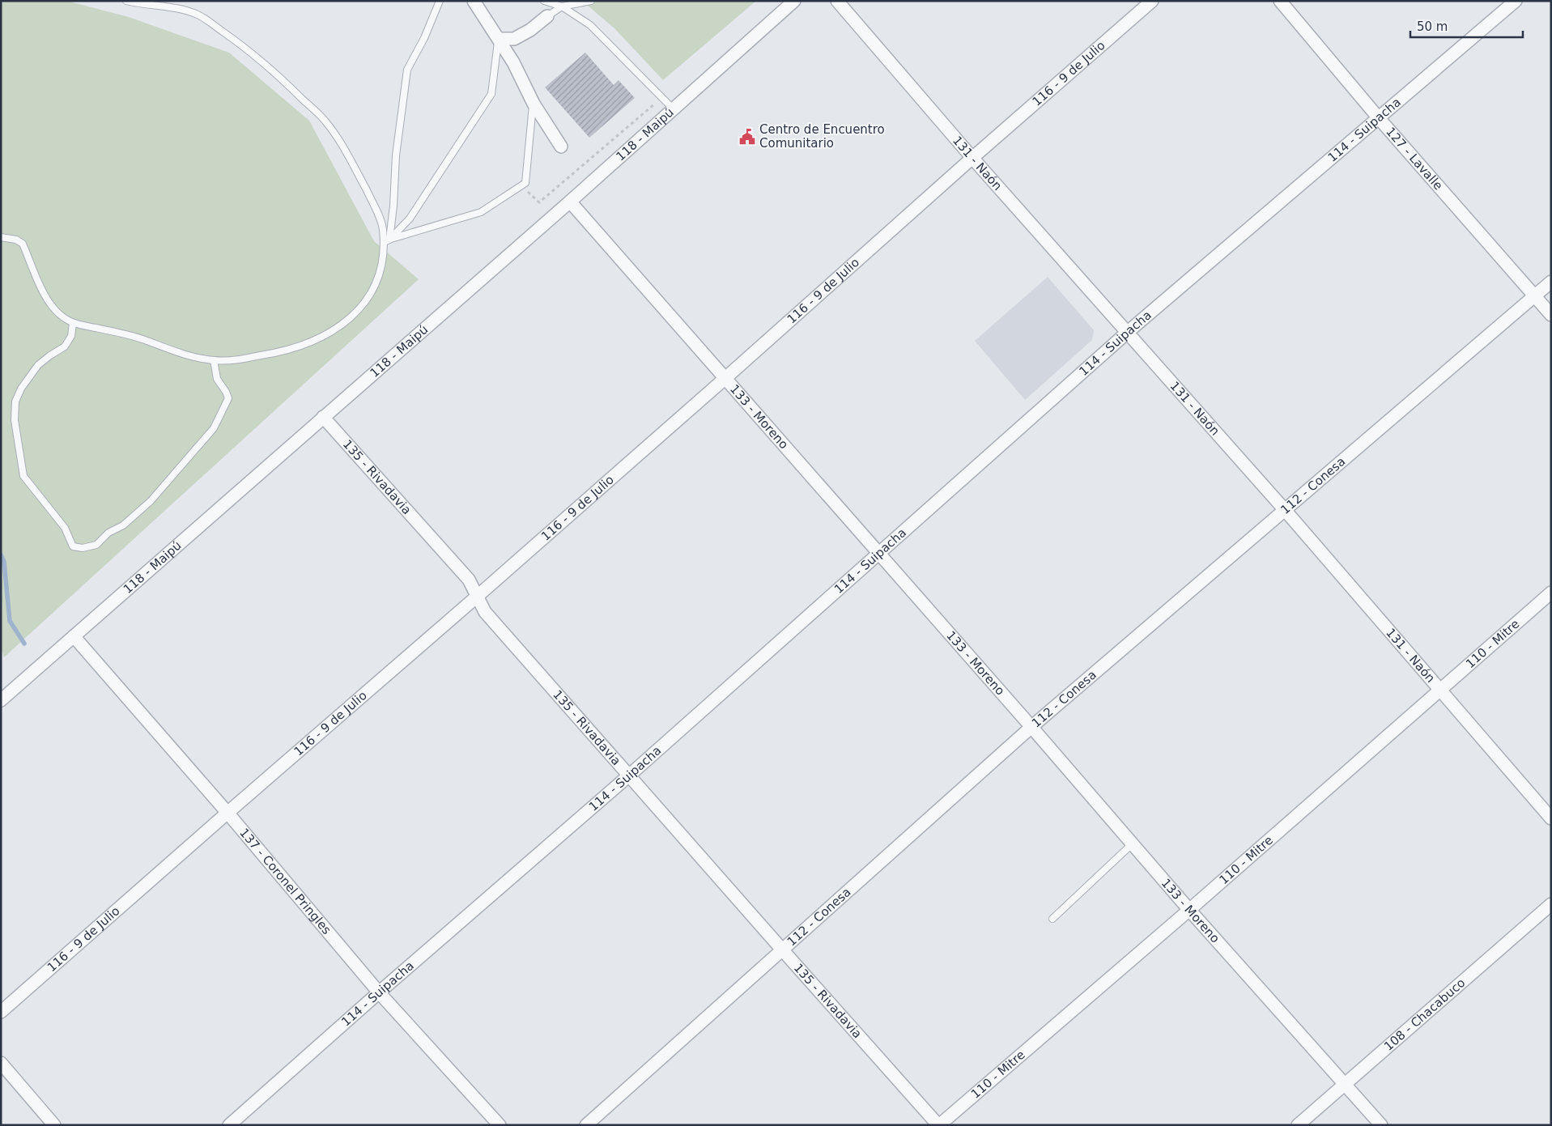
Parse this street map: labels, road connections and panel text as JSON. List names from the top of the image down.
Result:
{
  "streets": {
    "street": [
      "116 - 9 de Julio",
      "114 - Suipacha",
      "118 - Maipú",
      "127 - Lavalle",
      "131 - Naón",
      "133 - Moreno",
      "135 - Rivadavia",
      "112 - Conesa",
      "110 - Mitre",
      "137 - Coronel Pringles",
      "108 - Chacabuco"
    ]
  },
  "crossings": [
    ["116 - 9 de Julio", "131 - Naón"],
    ["116 - 9 de Julio", "133 - Moreno"],
    ["116 - 9 de Julio", "135 - Rivadavia"],
    ["116 - 9 de Julio", "137 - Coronel Pringles"],
    ["114 - Suipacha", "127 - Lavalle"],
    ["114 - Suipacha", "131 - Naón"],
    ["114 - Suipacha", "133 - Moreno"],
    ["114 - Suipacha", "135 - Rivadavia"],
    ["114 - Suipacha", "137 - Coronel Pringles"],
    ["118 - Maipú", "133 - Moreno"],
    ["118 - Maipú", "135 - Rivadavia"],
    ["118 - Maipú", "137 - Coronel Pringles"],
    ["127 - Lavalle", "112 - Conesa"],
    ["131 - Naón", "112 - Conesa"],
    ["131 - Naón", "110 - Mitre"],
    ["133 - Moreno", "112 - Conesa"],
    ["133 - Moreno", "110 - Mitre"],
    ["133 - Moreno", "108 - Chacabuco"],
    ["135 - Rivadavia", "112 - Conesa"],
    ["135 - Rivadavia", "110 - Mitre"]
  ],
  "places": {
    "public building": ["Centro de Encuentro Comunitario"]
  },
  "scale_bar": "50 m"
}
